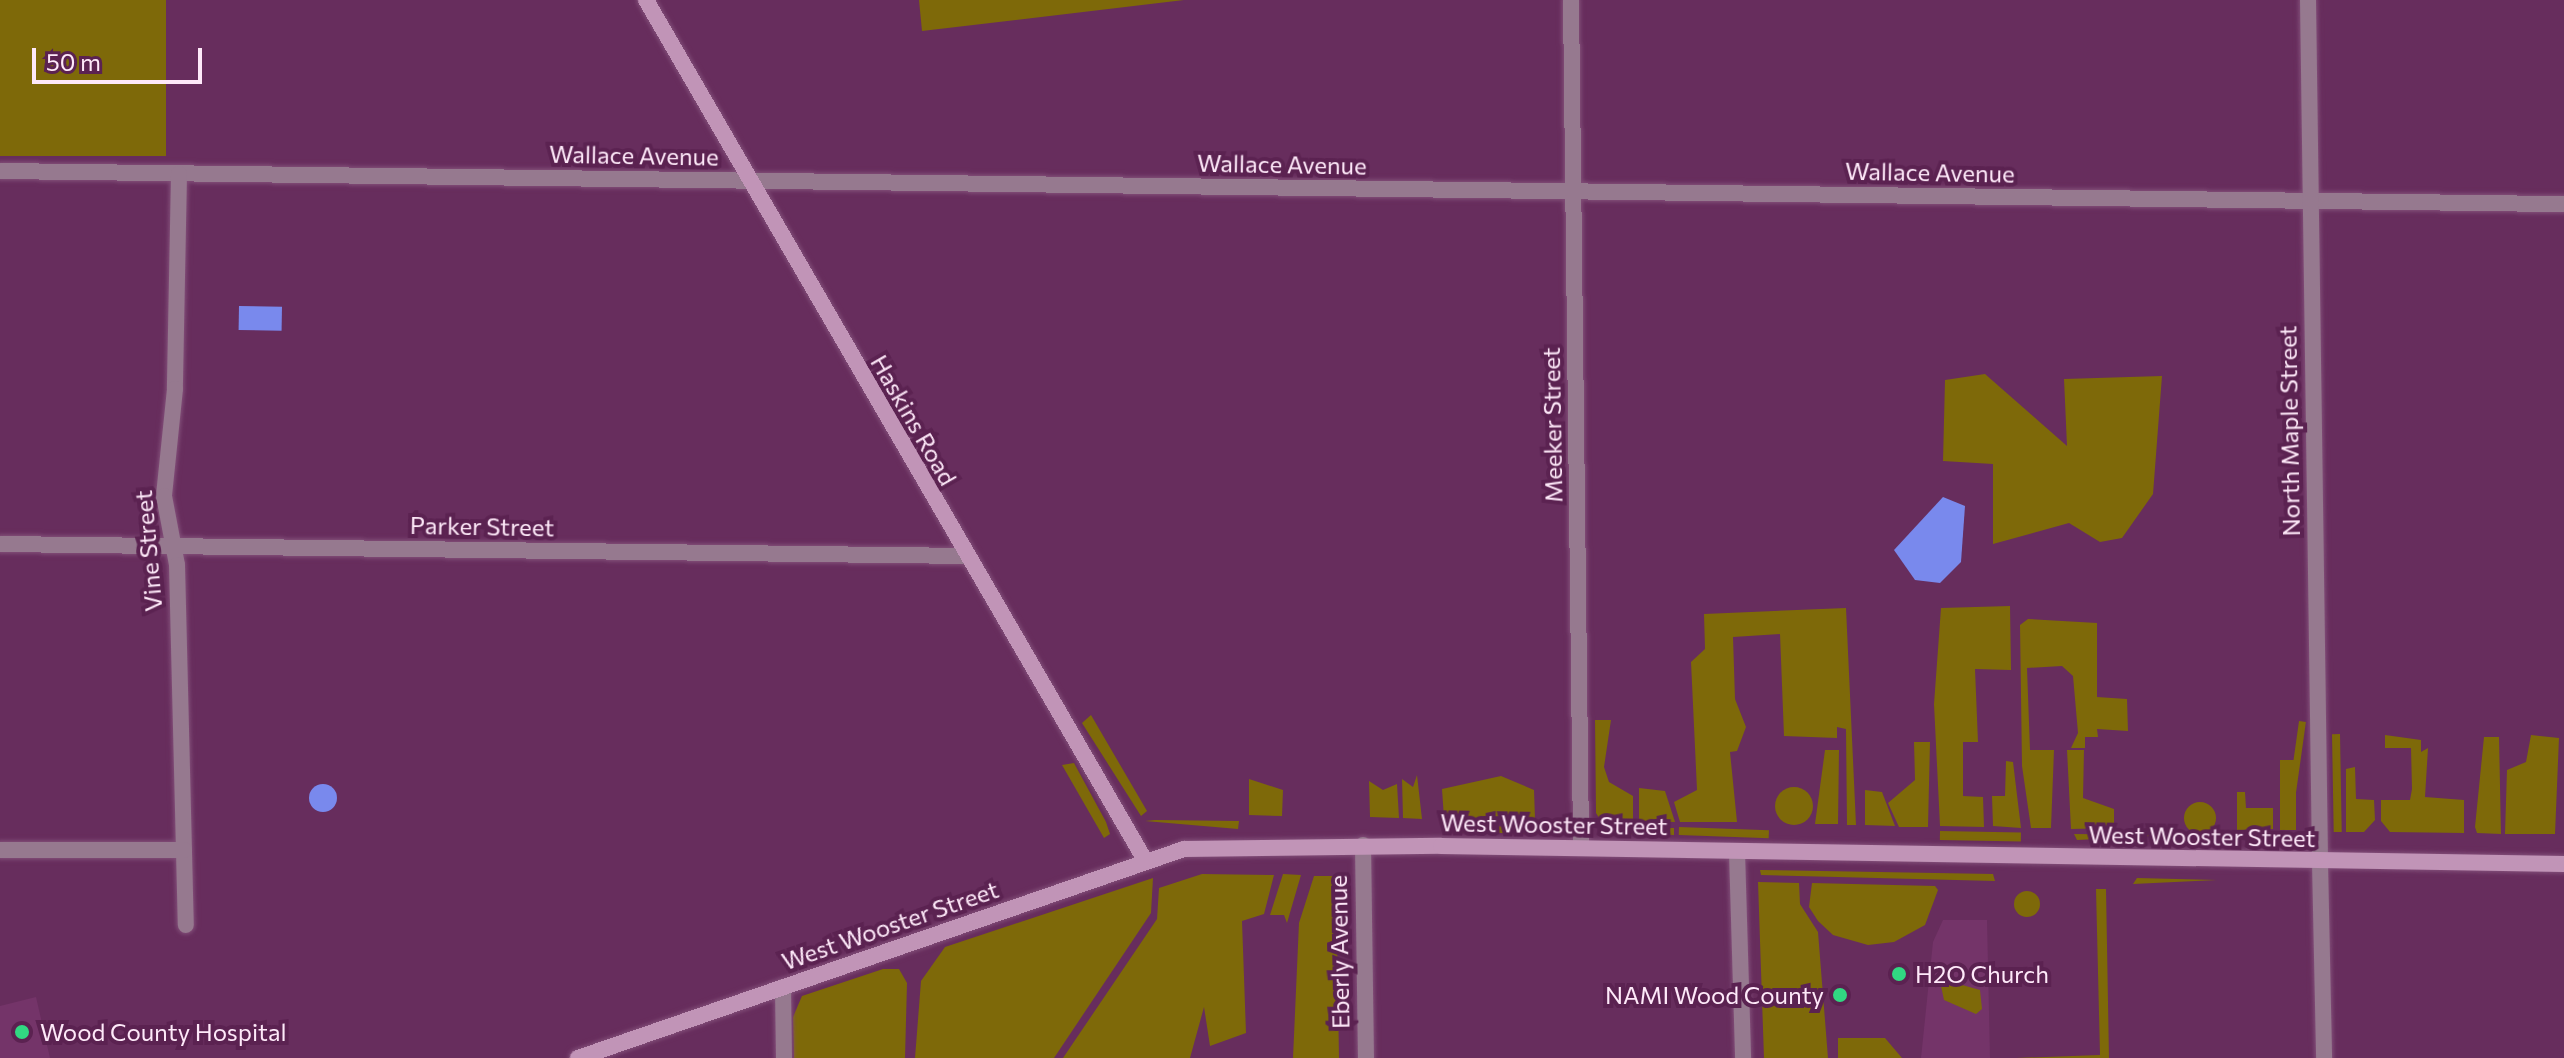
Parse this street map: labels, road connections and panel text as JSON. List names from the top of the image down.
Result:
{
  "streets": {
    "main road": ["Haskins Road", "West Wooster Street"],
    "street": [
      "Wallace Avenue",
      "Meeker Street",
      "North Maple Street",
      "Parker Street",
      "Vine Street",
      "Eberly Avenue"
    ]
  },
  "crossings": [
    ["Wallace Avenue", "Haskins Road"],
    ["Wallace Avenue", "Meeker Street"],
    ["Wallace Avenue", "North Maple Street"],
    ["Wallace Avenue", "Vine Street"],
    ["Haskins Road", "Parker Street"],
    ["Haskins Road", "West Wooster Street"],
    ["Meeker Street", "West Wooster Street"],
    ["North Maple Street", "West Wooster Street"],
    ["Parker Street", "Vine Street"],
    ["West Wooster Street", "Eberly Avenue"]
  ],
  "places": ["H2O Church", "NAMI Wood County", "Wood County Hospital"],
  "scale_bar": "50 m"
}
